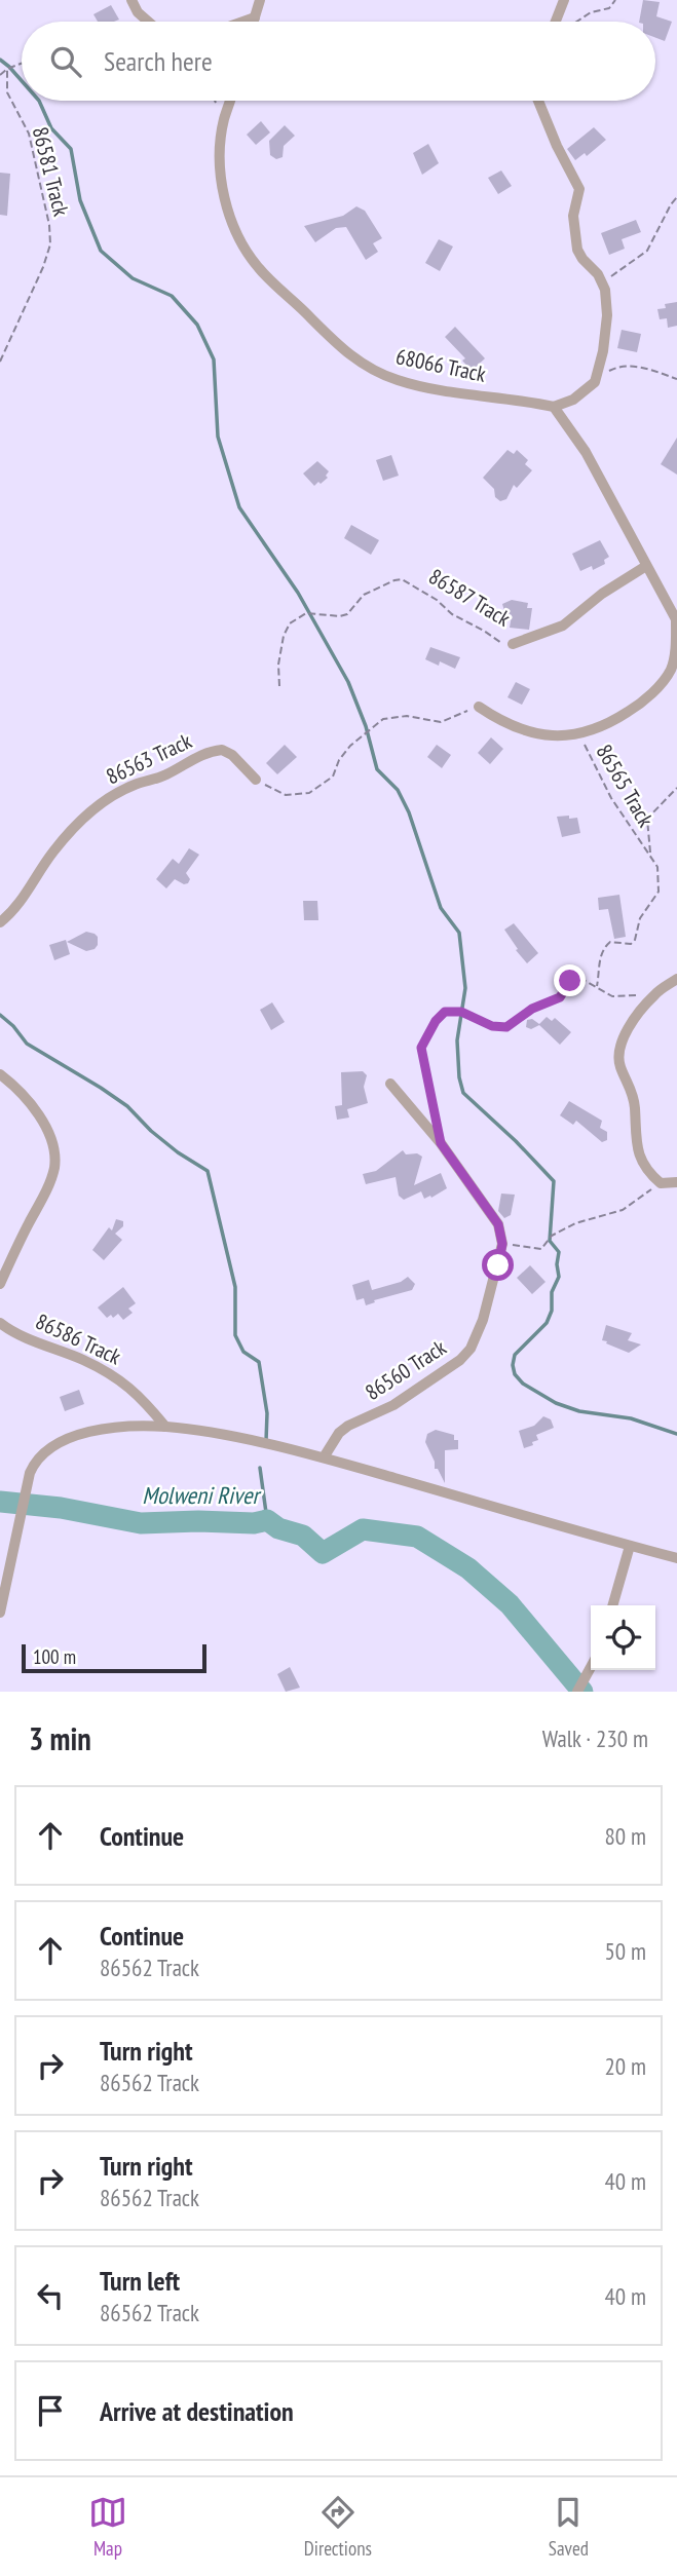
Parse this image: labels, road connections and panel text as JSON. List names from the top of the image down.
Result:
{
  "streets": {
    "street": [
      "68066 Track",
      "86587 Track",
      "86563 Track",
      "86586 Track",
      "86560 Track"
    ],
    "path": ["86581 Track", "86565 Track"]
  },
  "water": ["Molweni River"],
  "scale_bar": "100 m",
  "page": {
    "search": "Search here",
    "scale": "100 m",
    "heading": ["3 min", "Walk · 230 m"],
    "list": [
      ["Continue", "80 m"],
      ["Continue", "86562 Track", "50 m"],
      ["Turn right", "86562 Track", "20 m"],
      ["Turn right", "86562 Track", "40 m"],
      ["Turn left", "86562 Track", "40 m"],
      "Arrive at destination"
    ],
    "nav": ["Map", "Directions", "Saved"]
  }
}
